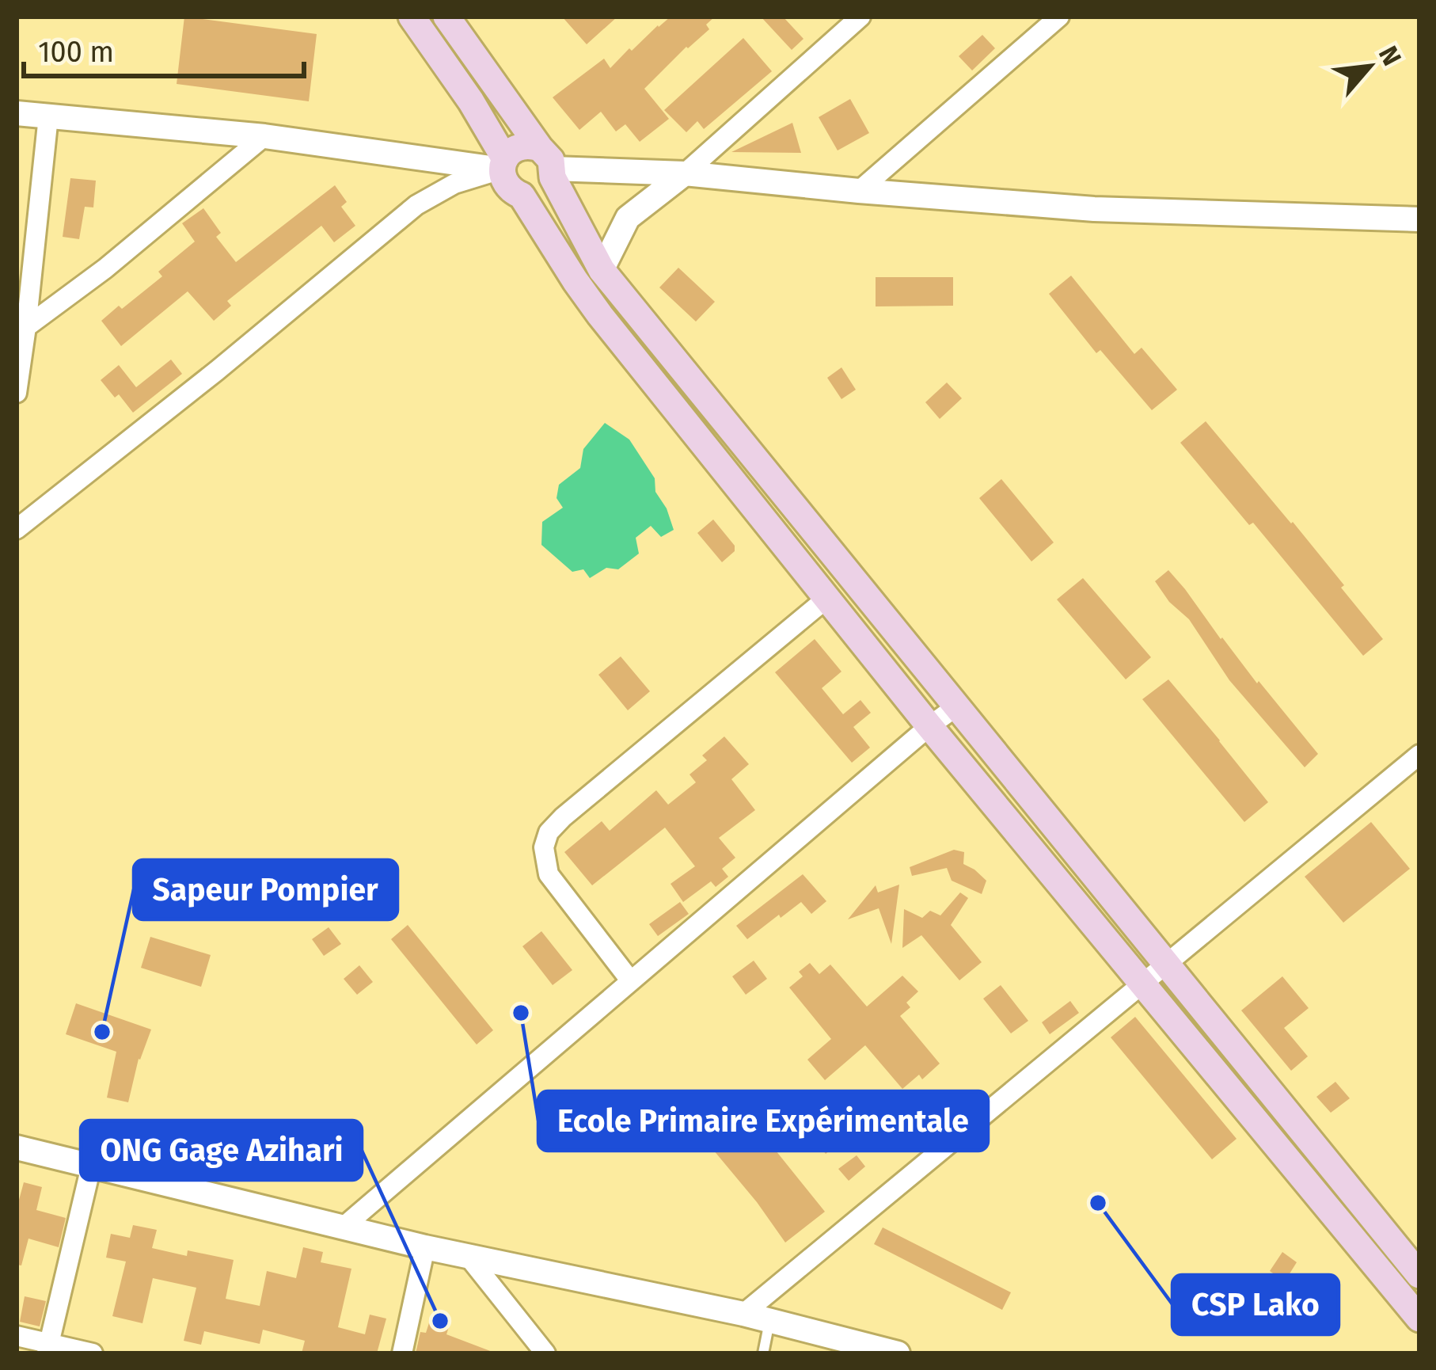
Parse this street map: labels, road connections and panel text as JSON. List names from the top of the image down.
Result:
{
  "places": [
    "Ecole Primaire Expérimentale",
    "Sapeur Pompier",
    "CSP Lako",
    "ONG Gage Azihari"
  ],
  "scale_bar": "100 m",
  "north": "top right"
}
